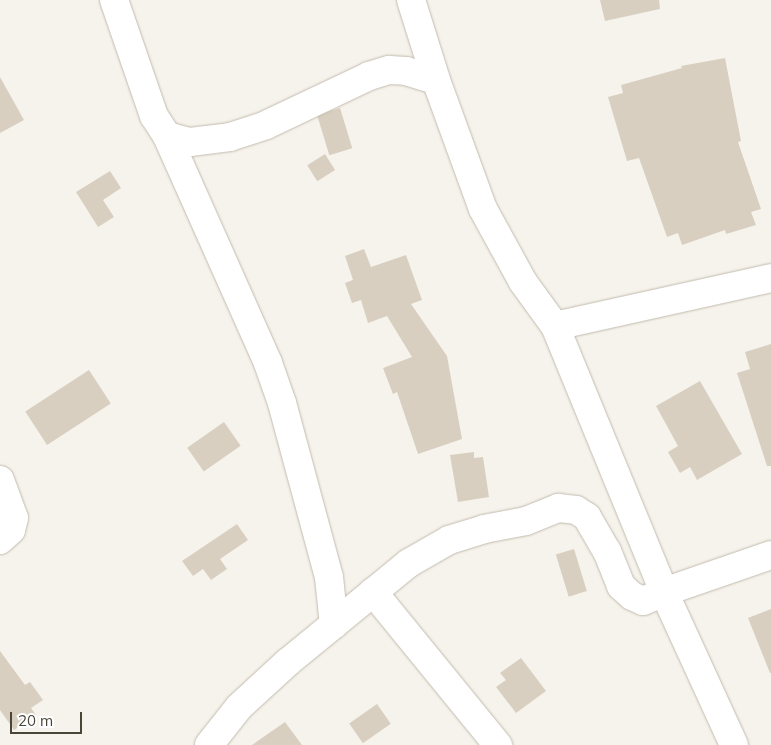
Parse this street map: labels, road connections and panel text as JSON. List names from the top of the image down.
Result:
{
  "scale_bar": "20 m"
}
